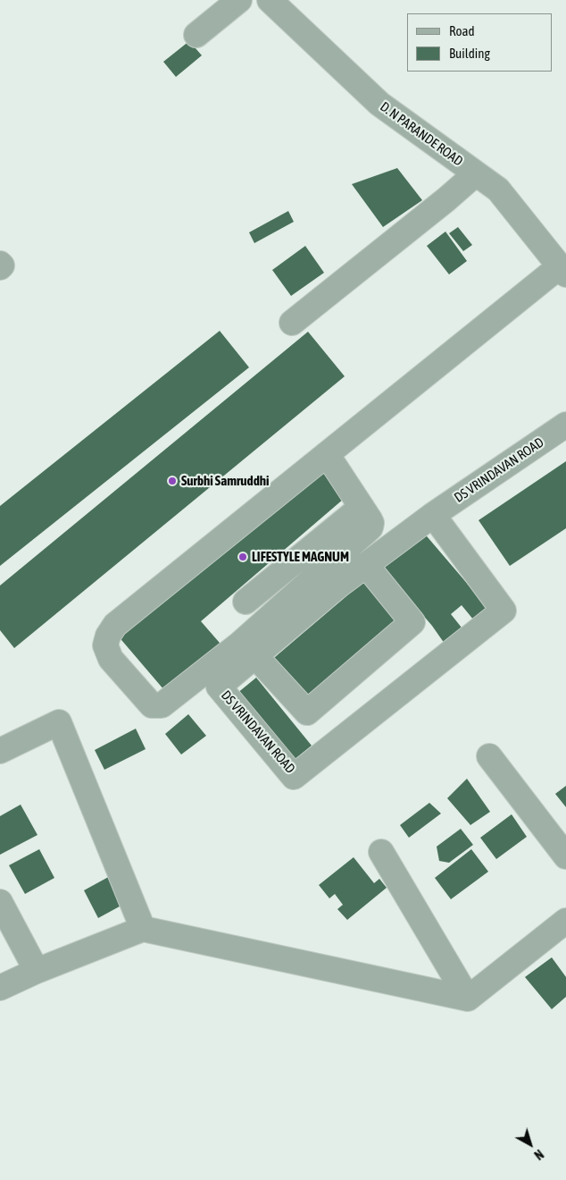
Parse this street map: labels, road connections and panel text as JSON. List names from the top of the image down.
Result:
{
  "streets": {
    "street": ["D. N PARANDE ROAD", "DS VRINDAVAN ROAD"]
  },
  "places": ["Surbhi Samruddhi", "LIFESTYLE MAGNUM"],
  "legend": ["Road", "Building"],
  "north": "bottom right"
}
